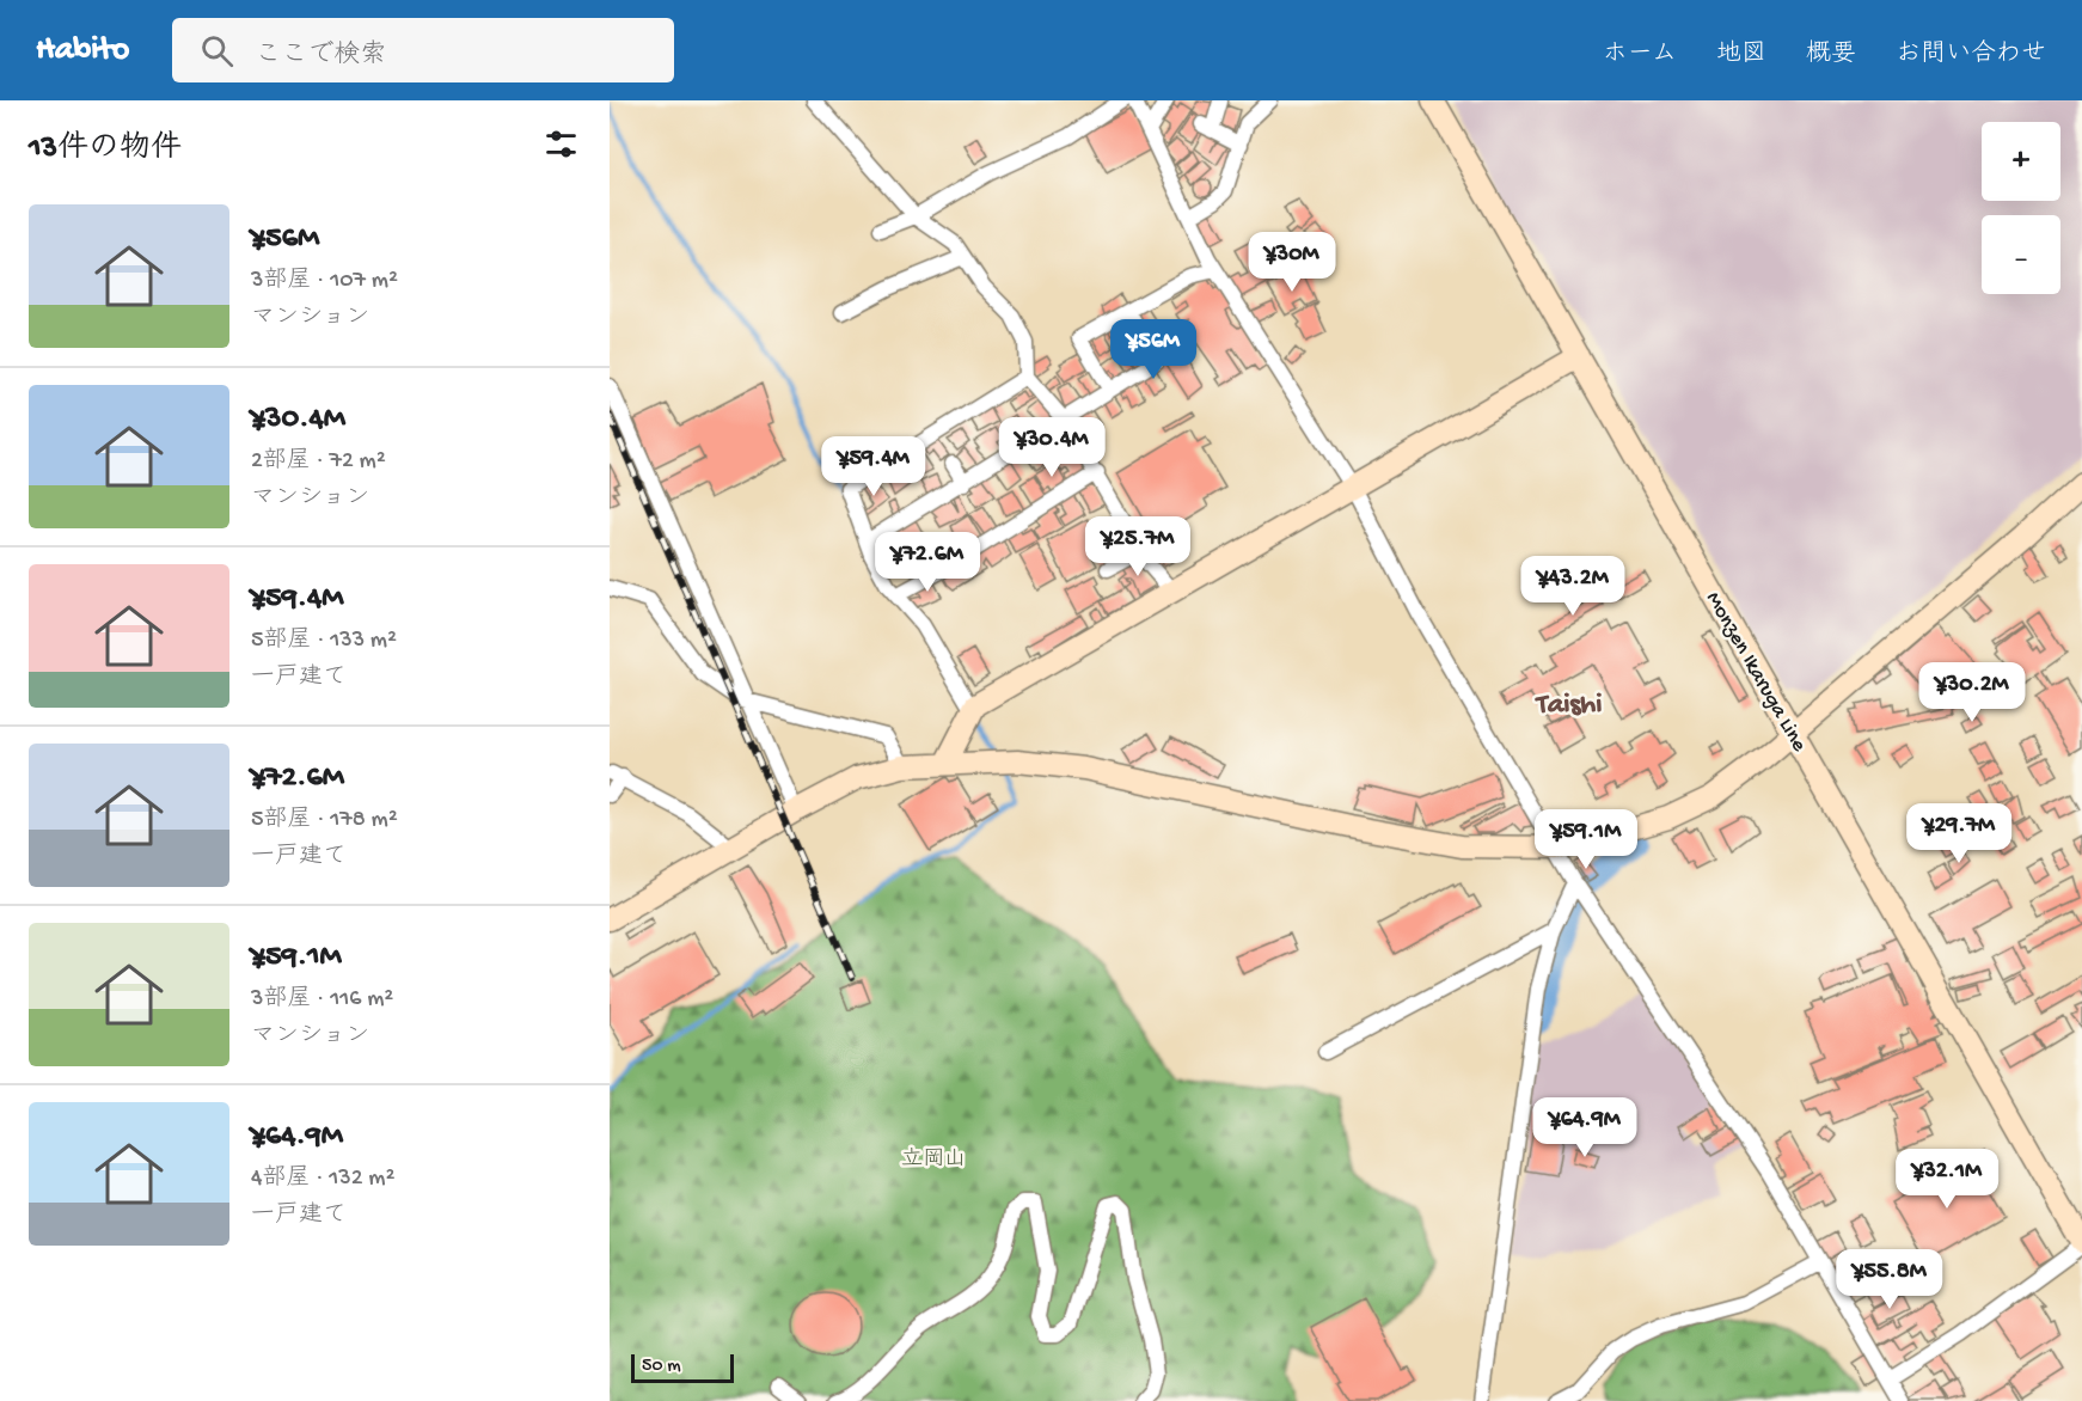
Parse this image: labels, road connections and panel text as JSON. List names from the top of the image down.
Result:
{
  "streets": {
    "street": ["Monzen Ikaruga Line"]
  },
  "districts": ["Taishi"],
  "parks": ["立岡山"],
  "scale_bar": "50 m",
  "page": {
    "header": "Habito",
    "search": "ここで検索",
    "nav": [
      "ホーム",
      "地図",
      "概要",
      "お問い合わせ"
    ],
    "heading": "13件の物件",
    "map_buttons": ["+", "−"],
    "list": [
      {
        "name": "¥56M",
        "note": "3部屋 · 107 m² · マンション"
      },
      {
        "name": "¥30.4M",
        "note": "2部屋 · 72 m² · マンション"
      },
      {
        "name": "¥59.4M",
        "note": "5部屋 · 133 m² · 一戸建て"
      },
      {
        "name": "¥72.6M",
        "note": "5部屋 · 178 m² · 一戸建て"
      },
      {
        "name": "¥59.1M",
        "note": "3部屋 · 116 m² · マンション"
      },
      {
        "name": "¥64.9M",
        "note": "4部屋 · 132 m² · 一戸建て"
      }
    ],
    "price": [
      "¥30M",
      "¥56M",
      "¥30.4M",
      "¥59.4M",
      "¥25.7M",
      "¥72.6M",
      "¥43.2M",
      "¥30.2M",
      "¥29.7M",
      "¥59.1M",
      "¥64.9M",
      "¥32.1M",
      "¥55.8M"
    ],
    "scale": "50 m"
  }
}
